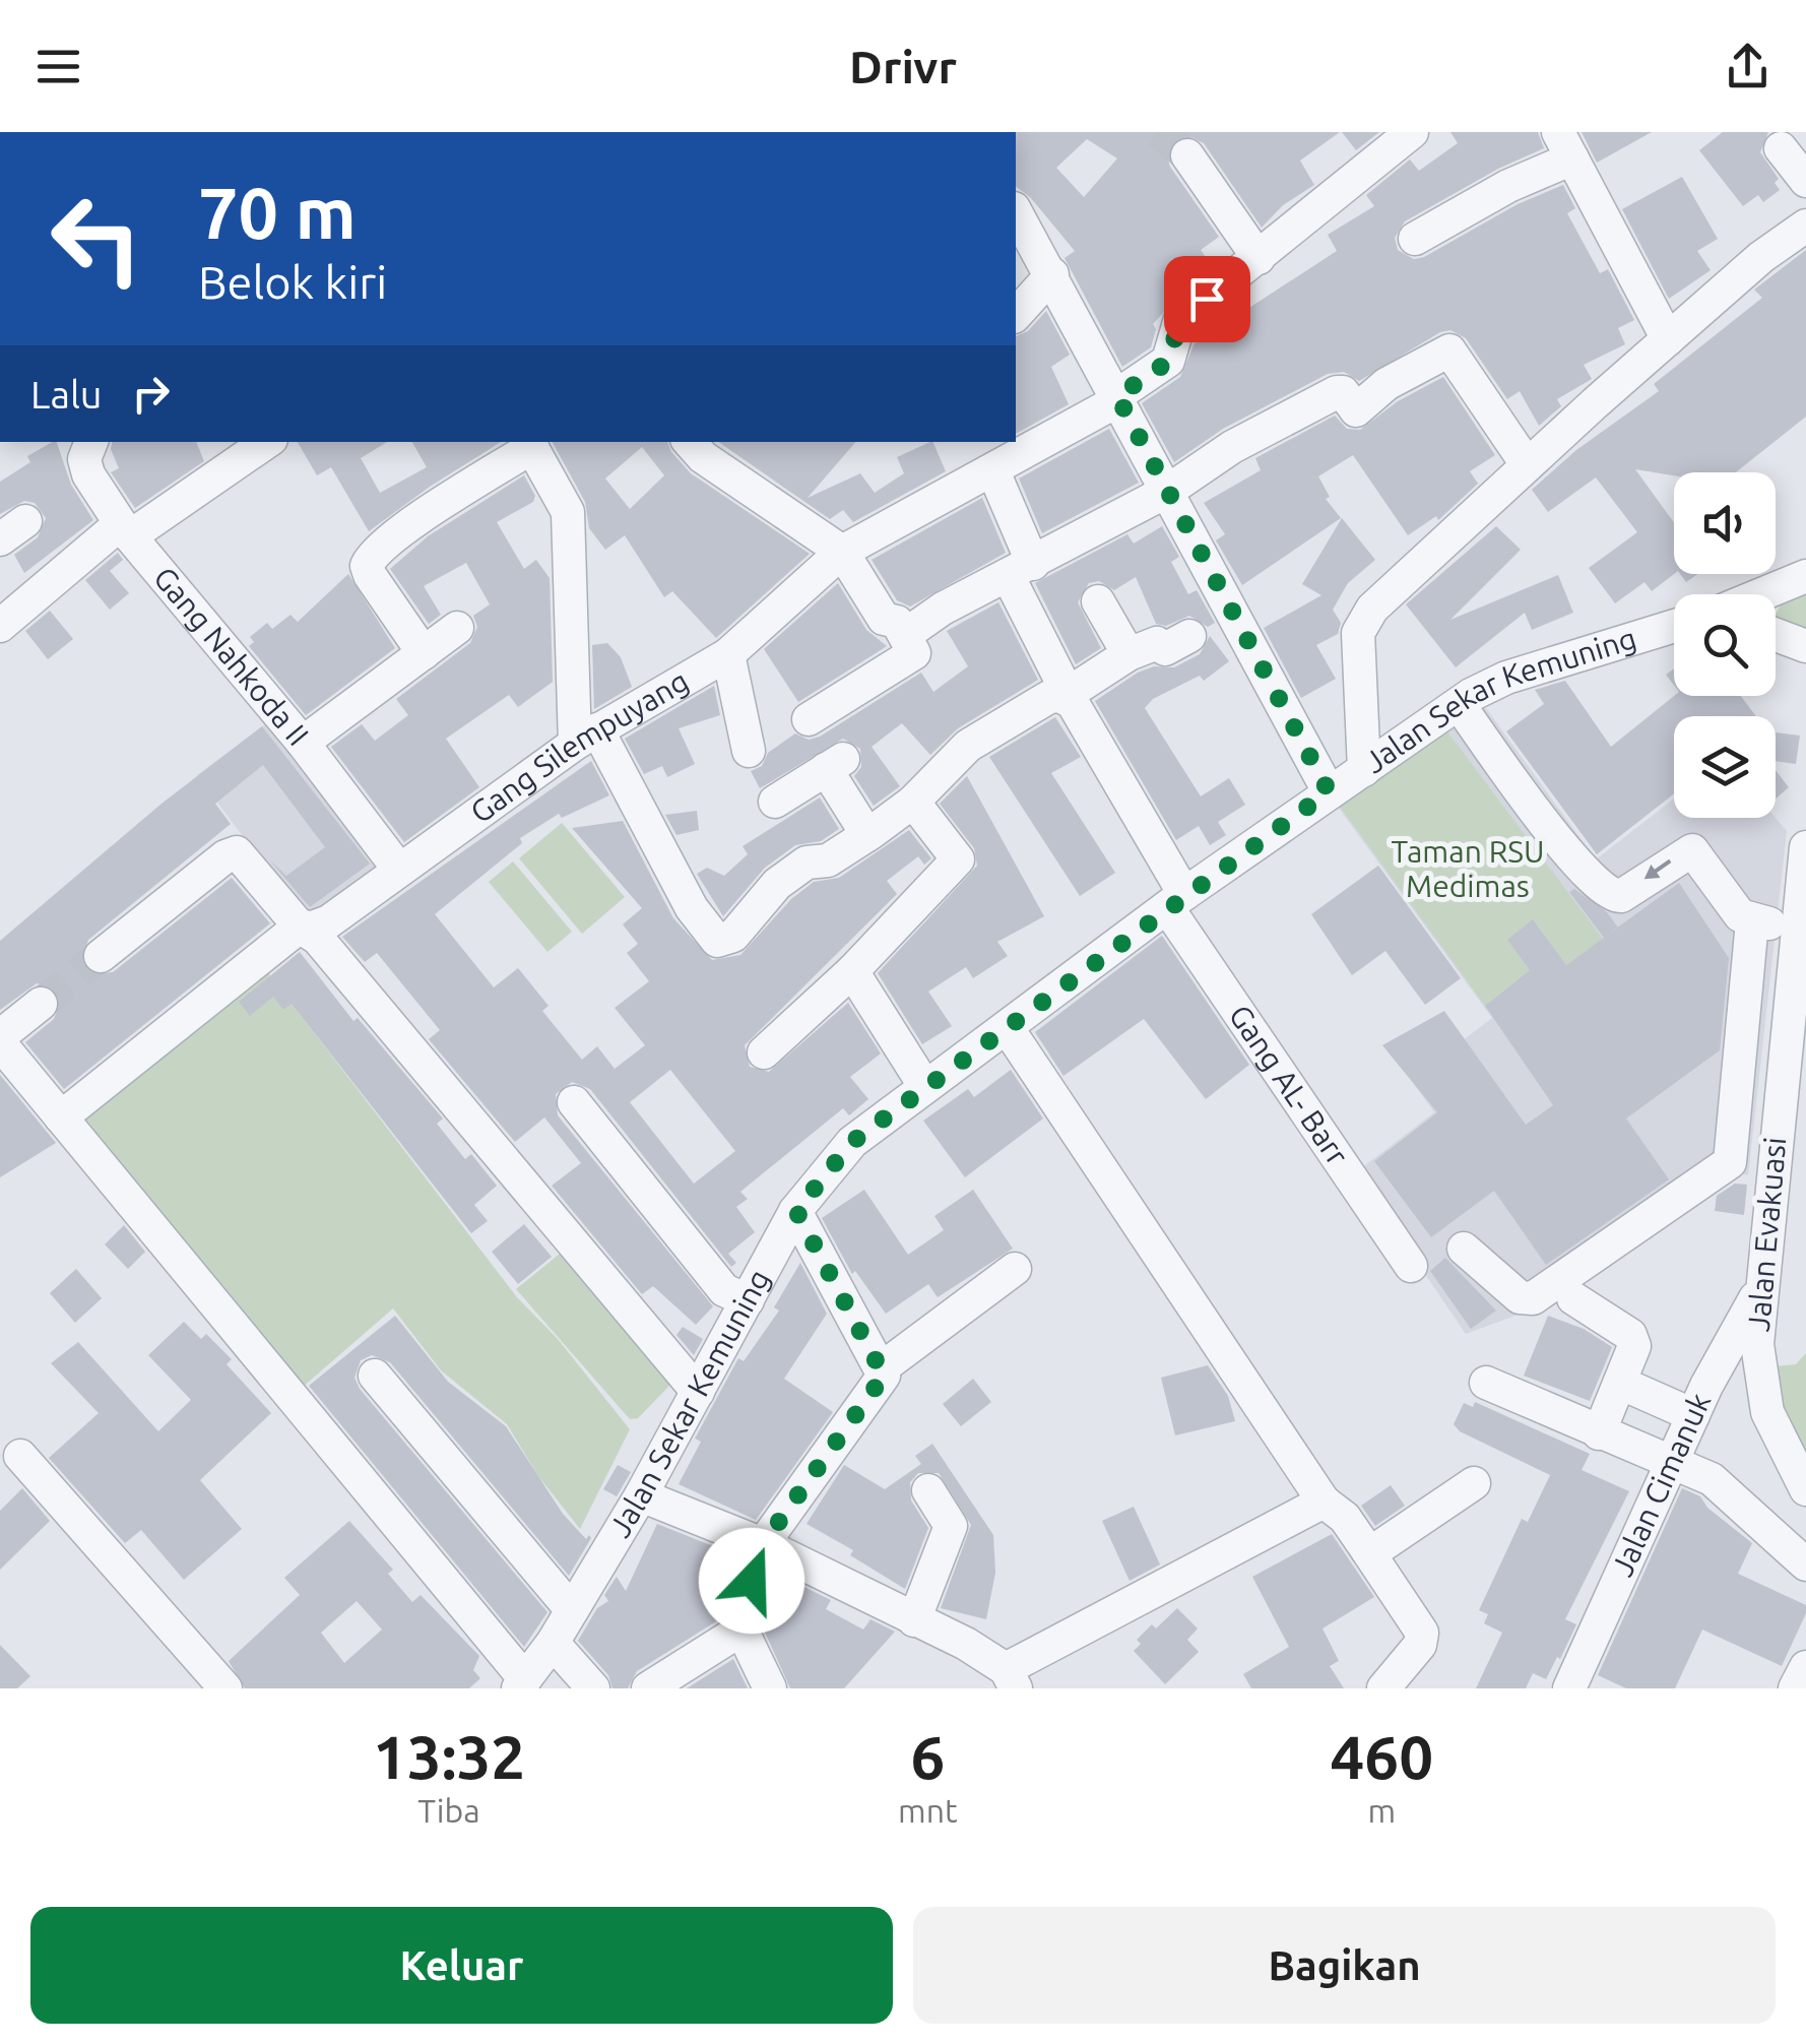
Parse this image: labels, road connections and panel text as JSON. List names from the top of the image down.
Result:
{
  "streets": {
    "street": [
      "Gang Nahkoda II",
      "Jalan Sekar Kemuning",
      "Gang Silempuyang",
      "Gang AL- Barr",
      "Jalan Evakuasi",
      "Jalan Cimanuk"
    ]
  },
  "crossings": [
    ["Gang Nahkoda II", "Gang Silempuyang"],
    ["Jalan Sekar Kemuning", "Gang AL- Barr"],
    ["Gang Silempuyang", "Gang AL- Barr"],
    ["Jalan Evakuasi", "Jalan Cimanuk"]
  ],
  "parks": ["Taman RSU Medimas"],
  "page": {
    "header": "Drivr",
    "turn": ["70 m", "Belok kiri"],
    "then": "Lalu",
    "eta": [
      "13:32",
      "Tiba",
      "6",
      "mnt",
      "460",
      "m"
    ],
    "buttons": ["Keluar", "Bagikan"]
  }
}
